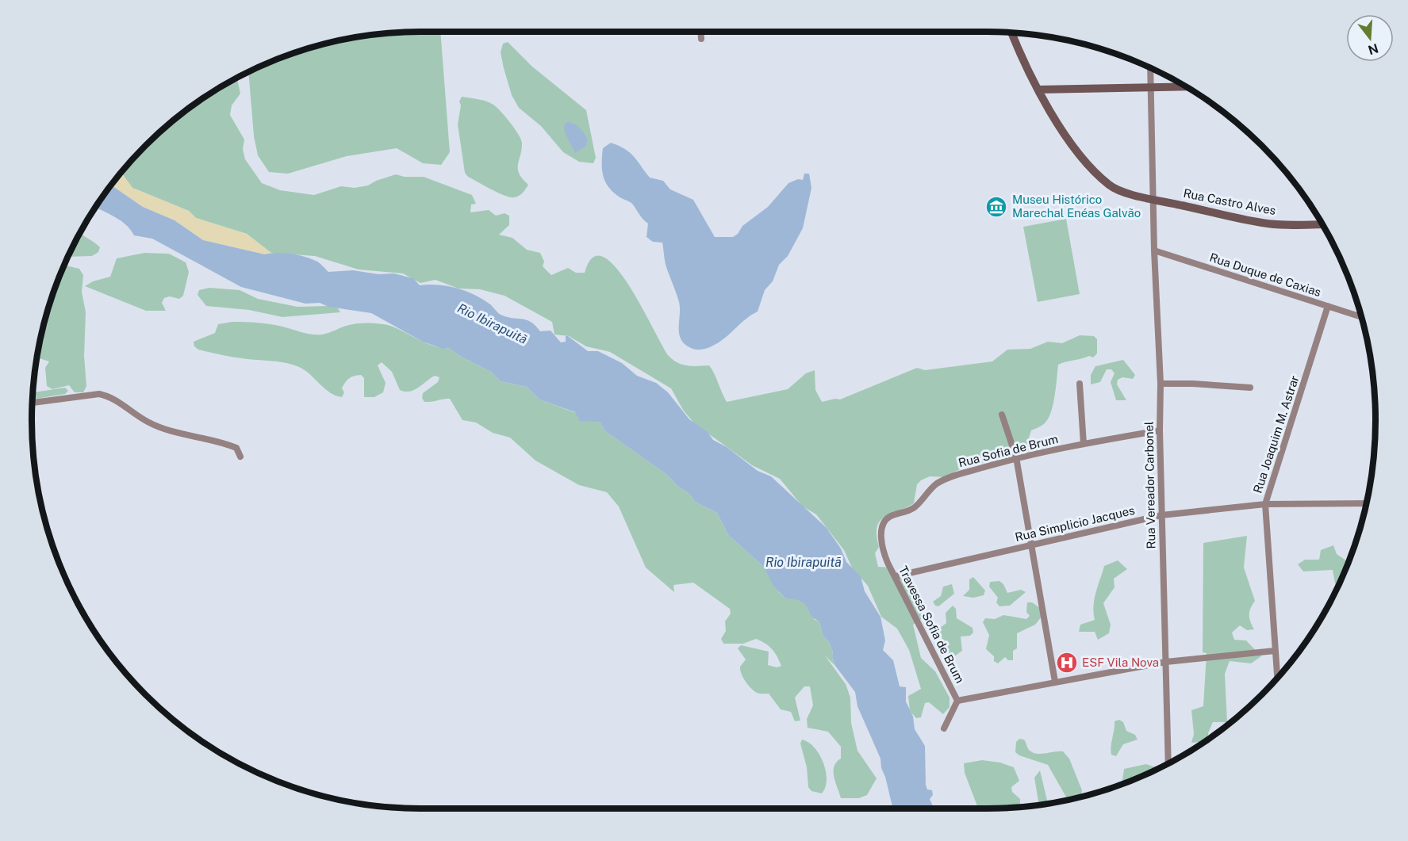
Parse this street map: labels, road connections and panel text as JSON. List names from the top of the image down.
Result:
{
  "streets": {
    "street": [
      "Rua Castro Alves",
      "Rua Duque de Caxias",
      "Rua Joaquim M. Astrar",
      "Rua Sofia de Brum",
      "Rua Vereador Carbonel",
      "Rua Simplicio Jacques",
      "Travessa Sofia de Brum"
    ]
  },
  "crossings": [
    ["Rua Castro Alves", "Rua Vereador Carbonel"],
    ["Rua Duque de Caxias", "Rua Joaquim M. Astrar"],
    ["Rua Duque de Caxias", "Rua Vereador Carbonel"],
    ["Rua Joaquim M. Astrar", "Rua Simplicio Jacques"],
    ["Rua Sofia de Brum", "Rua Vereador Carbonel"],
    ["Rua Sofia de Brum", "Travessa Sofia de Brum"],
    ["Rua Vereador Carbonel", "Rua Simplicio Jacques"],
    ["Rua Simplicio Jacques", "Travessa Sofia de Brum"]
  ],
  "water": ["Rio Ibirapuitã"],
  "places": {
    "museum": ["Museu Histórico Marechal Enéas Galvão"],
    "hospital": ["ESF Vila Nova"]
  },
  "north": "bottom"
}
